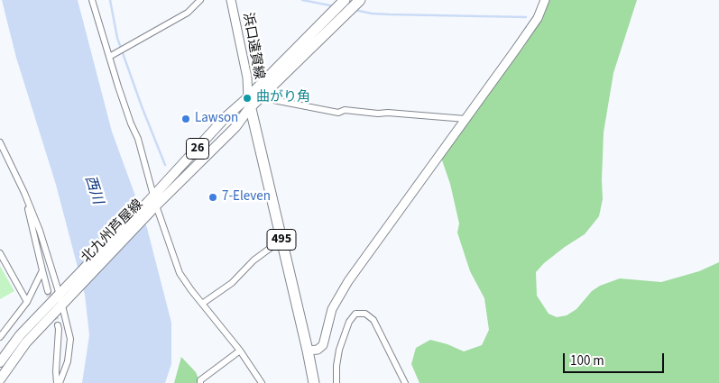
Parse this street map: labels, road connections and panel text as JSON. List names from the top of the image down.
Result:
{
  "streets": {
    "highway": ["495"],
    "main road": ["26", "北九州芦屋線"],
    "street": ["浜口遠賀線"]
  },
  "crossings": [
    ["浜口遠賀線", "北九州芦屋線"],
    ["浜口遠賀線", "495"],
    ["北九州芦屋線", "495"]
  ],
  "water": ["西川"],
  "places": ["曲がり角", "Lawson", "7-Eleven"],
  "scale_bar": "100 m"
}
